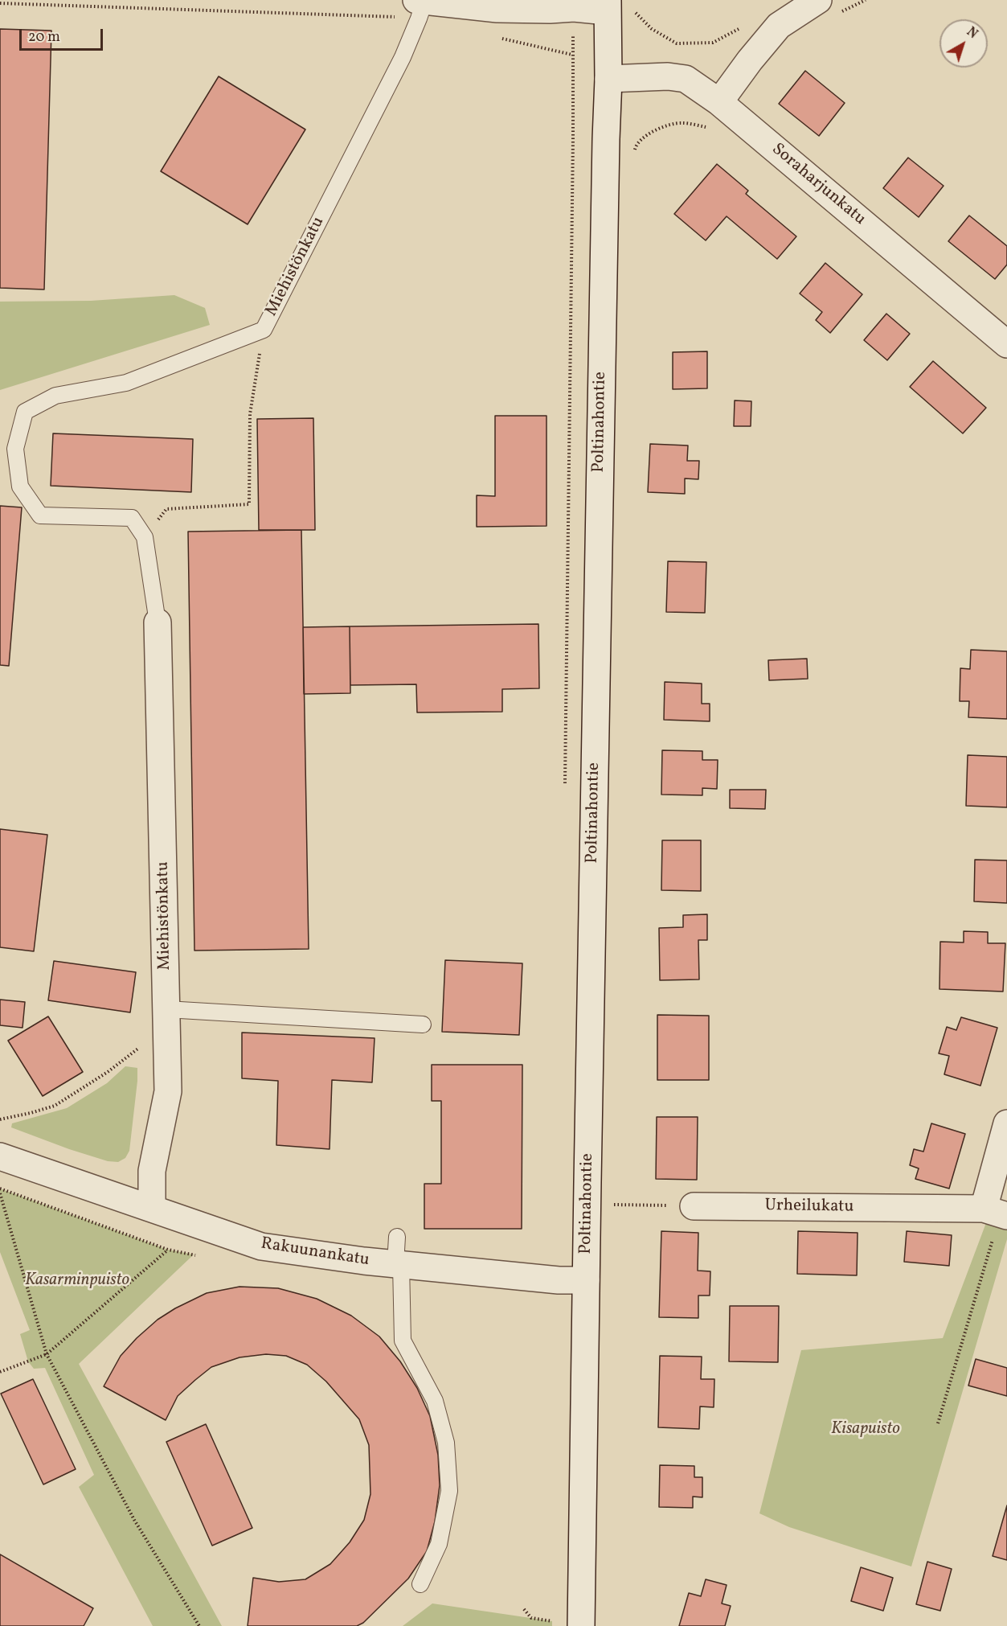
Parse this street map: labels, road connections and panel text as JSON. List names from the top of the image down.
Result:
{
  "streets": {
    "street": [
      "Soraharjunkatu",
      "Miehistönkatu",
      "Poltinahontie",
      "Urheilukatu",
      "Rakuunankatu"
    ]
  },
  "crossings": [
    ["Soraharjunkatu", "Poltinahontie"],
    ["Miehistönkatu", "Rakuunankatu"],
    ["Poltinahontie", "Rakuunankatu"]
  ],
  "parks": ["Kasarminpuisto", "Kisapuisto"],
  "scale_bar": "20 m",
  "north": "top right"
}
